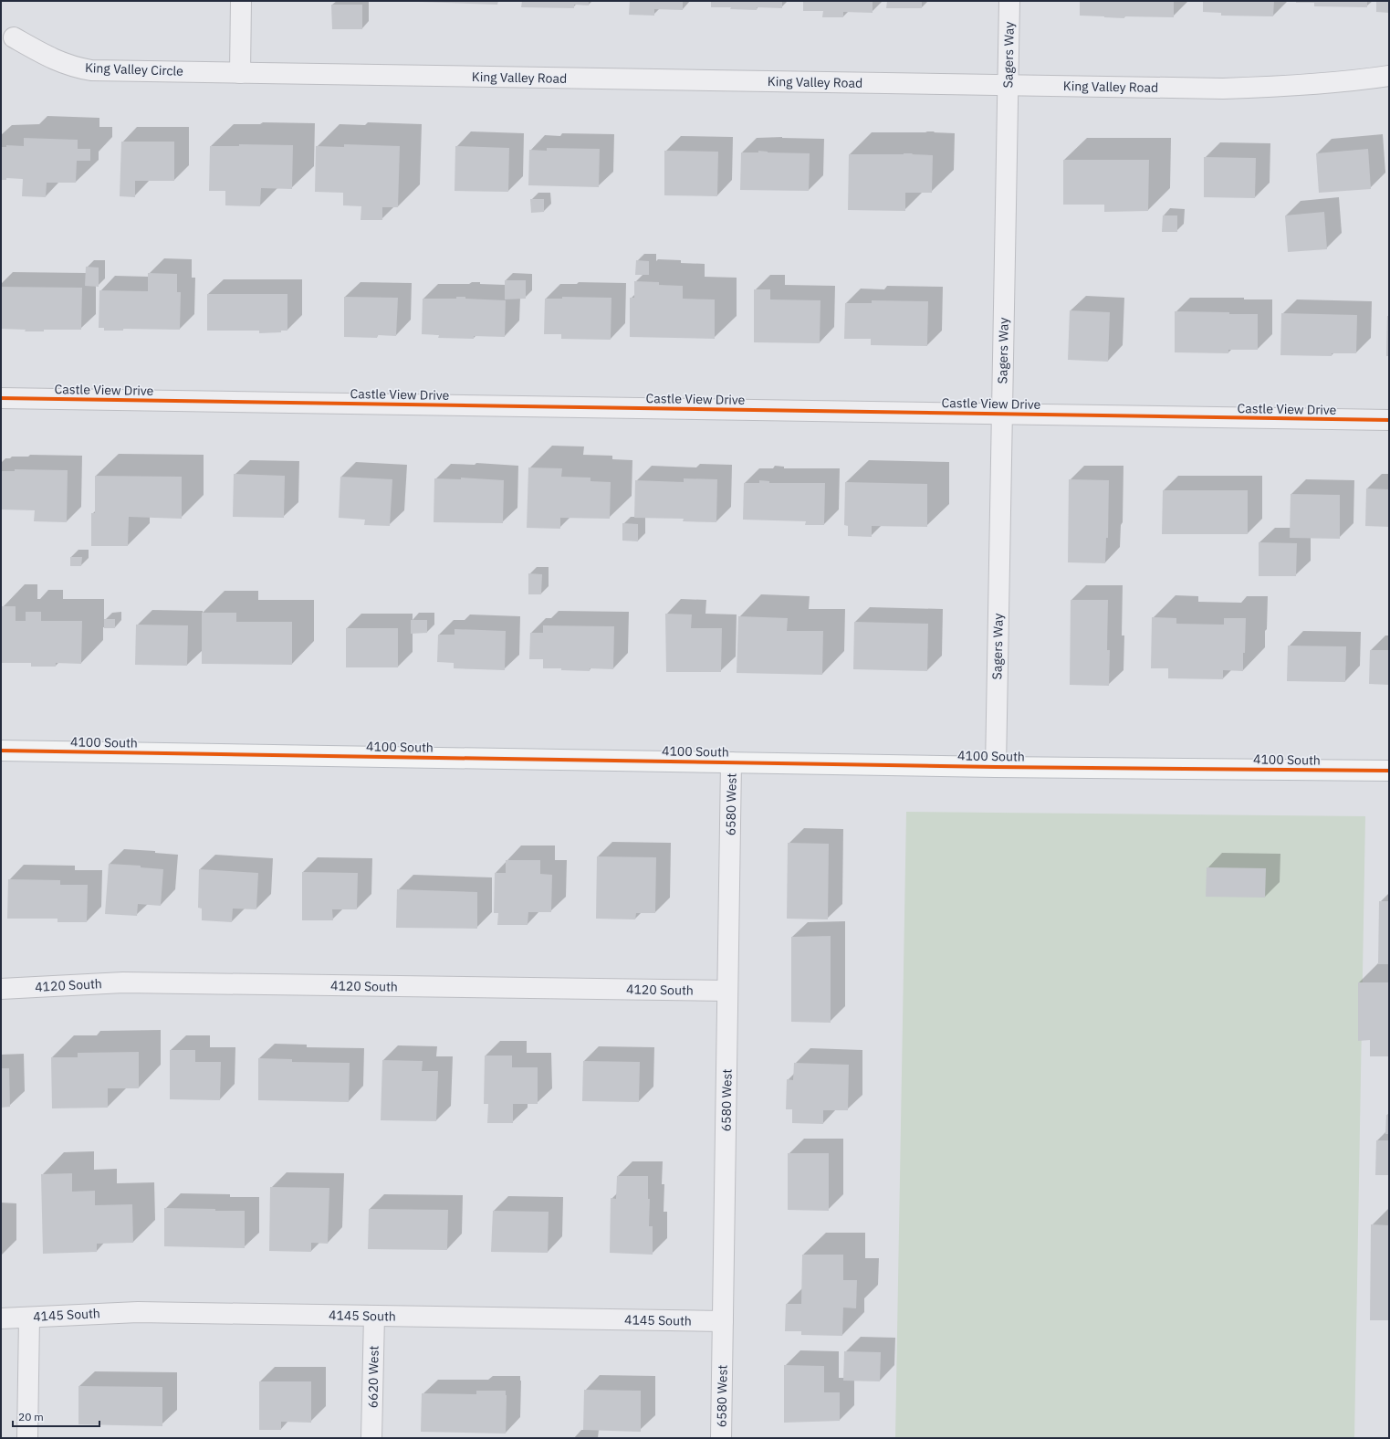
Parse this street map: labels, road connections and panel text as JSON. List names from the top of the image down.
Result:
{
  "streets": {
    "main road": ["4100 South"],
    "street": [
      "Sagers Way",
      "King Valley Circle",
      "King Valley Road",
      "Castle View Drive",
      "6580 West",
      "4120 South",
      "4145 South",
      "6620 West"
    ]
  },
  "crossings": [
    ["Sagers Way", "King Valley Road"],
    ["Sagers Way", "Castle View Drive"],
    ["Sagers Way", "4100 South"],
    ["King Valley Circle", "King Valley Road"],
    ["4100 South", "6580 West"],
    ["6580 West", "4120 South"],
    ["6580 West", "4145 South"],
    ["4145 South", "6620 West"]
  ],
  "scale_bar": "20 m"
}
